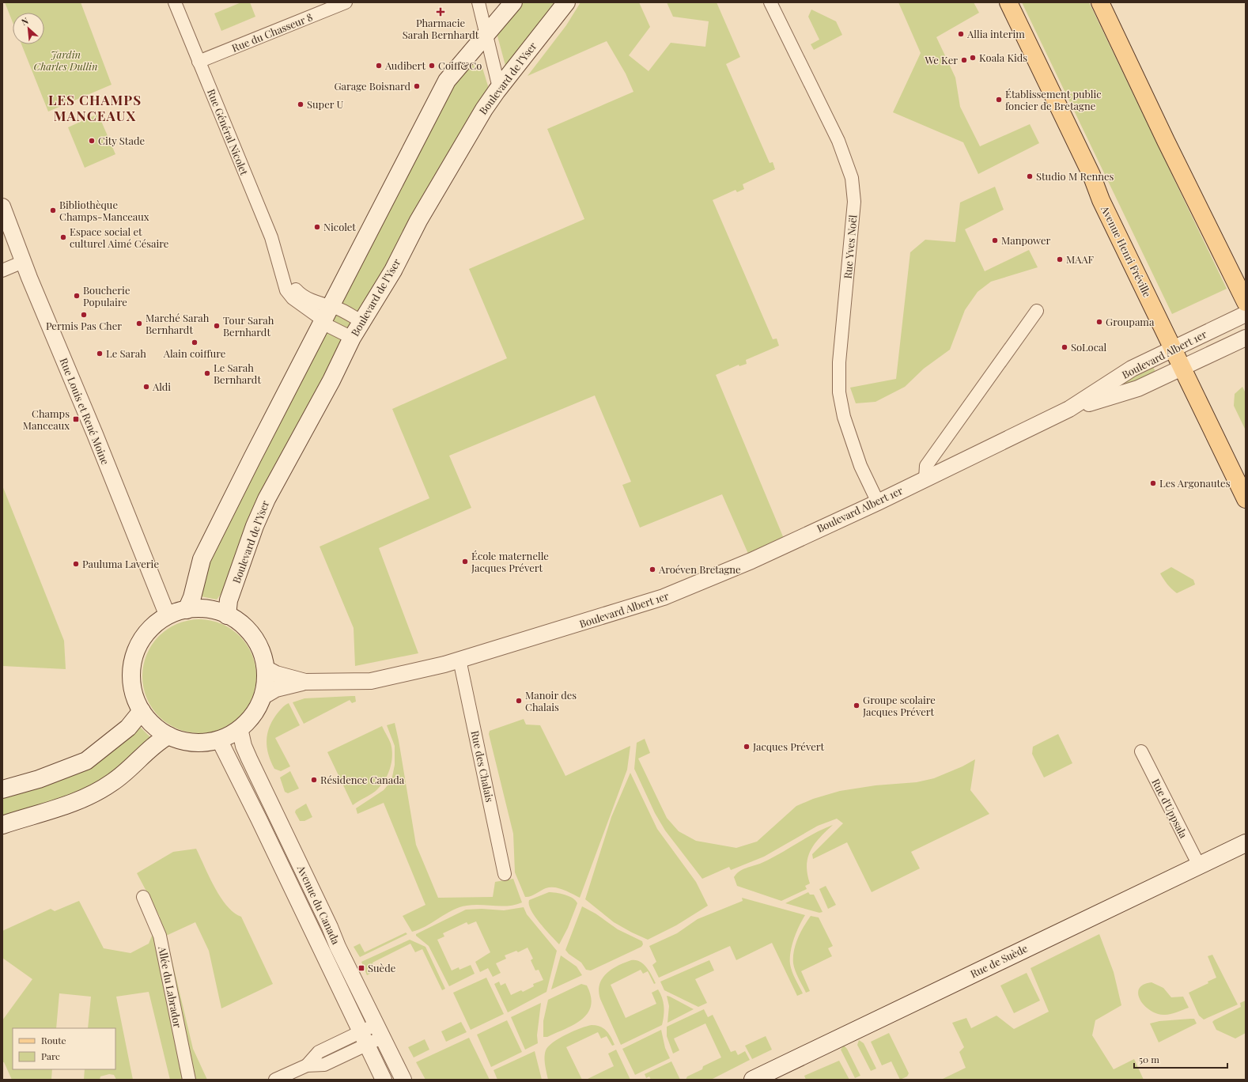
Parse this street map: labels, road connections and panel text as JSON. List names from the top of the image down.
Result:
{
  "streets": {
    "main road": ["Boulevard de l'Yser", "Avenue Henri Fréville", "Rue de Suède"],
    "street": [
      "Rue du Chasseur 8",
      "Rue Général Nicolet",
      "Rue Yves Noël",
      "Boulevard Albert 1er",
      "Rue Louis et René Moine",
      "Rue des Chalais",
      "Rue d'Uppsala",
      "Avenue du Canada",
      "Allée du Labrador"
    ]
  },
  "crossings": [
    ["Rue du Chasseur 8", "Rue Général Nicolet"],
    ["Boulevard de l'Yser", "Rue Général Nicolet"],
    ["Rue Yves Noël", "Boulevard Albert 1er"],
    ["Avenue Henri Fréville", "Boulevard Albert 1er"],
    ["Boulevard Albert 1er", "Rue des Chalais"],
    ["Rue d'Uppsala", "Rue de Suède"]
  ],
  "districts": ["LES CHAMPS MANCEAUX"],
  "parks": ["Jardin Charles Dullin"],
  "places": {
    "health": ["Pharmacie Sarah Bernhardt"],
    "other": [
      "Allia interim",
      "Koala Kids",
      "We Ker",
      "Audibert",
      "Coiff&Co",
      "Garage Boisnard",
      "Établissement public foncier de Bretagne",
      "Super U",
      "City Stade",
      "Studio M Rennes",
      "Bibliothèque Champs-Manceaux",
      "Nicolet",
      "Espace social et culturel Aimé Césaire",
      "Manpower",
      "MAAF",
      "Boucherie Populaire",
      "Permis Pas Cher",
      "Groupama",
      "Marché Sarah Bernhardt",
      "Tour Sarah Bernhardt",
      "Alain coiffure",
      "SoLocal",
      "Le Sarah",
      "Le Sarah Bernhardt",
      "Aldi",
      "Les Argonautes",
      "École maternelle Jacques Prévert",
      "Pauluma Laverie",
      "Aroéven Bretagne",
      "Manoir des Chalais",
      "Groupe scolaire Jacques Prévert",
      "Jacques Prévert",
      "Résidence Canada"
    ],
    "transit": ["Champs Manceaux", "Suède"]
  },
  "legend": ["Route", "Parc"],
  "scale_bar": "50 m",
  "north": "top left"
}
